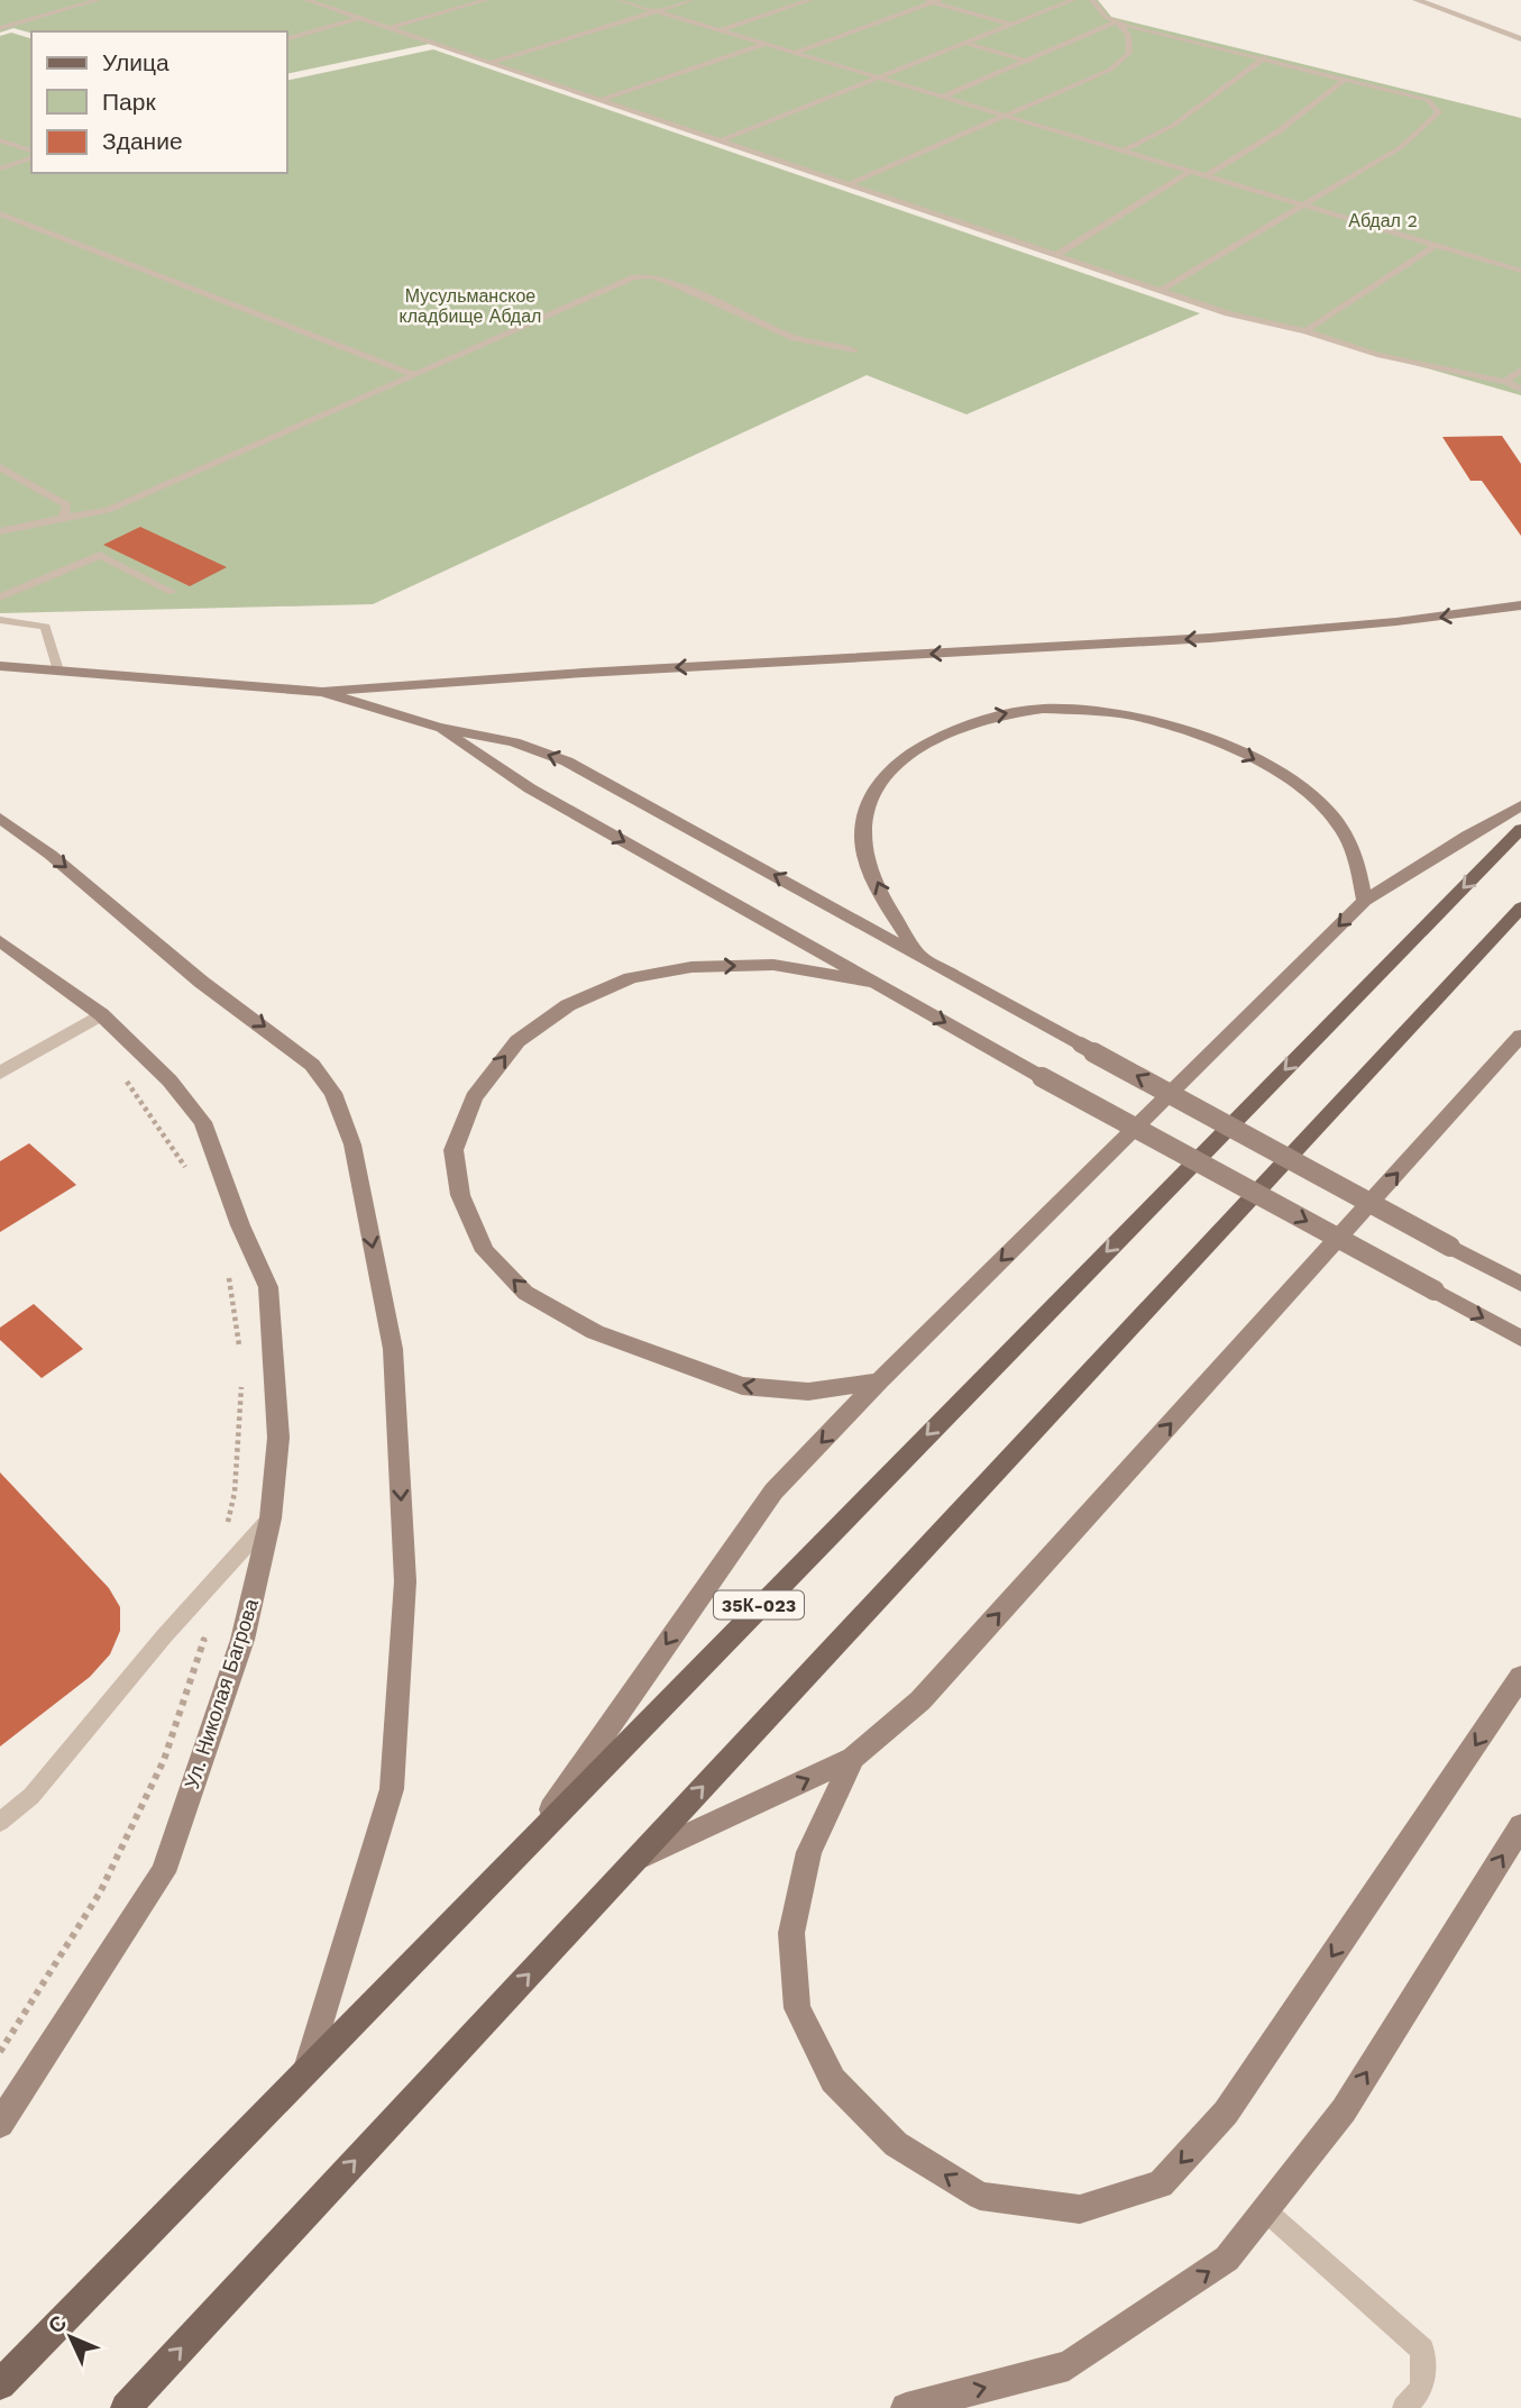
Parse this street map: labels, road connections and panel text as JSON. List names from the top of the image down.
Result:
{
  "streets": {
    "main road": ["35К-023", "Ул. Николая Багрова"]
  },
  "parks": ["Абдал 2", "Мусульманское кладбище Абдал"],
  "legend": ["Улица", "Парк", "Здание"],
  "north": "top left"
}
